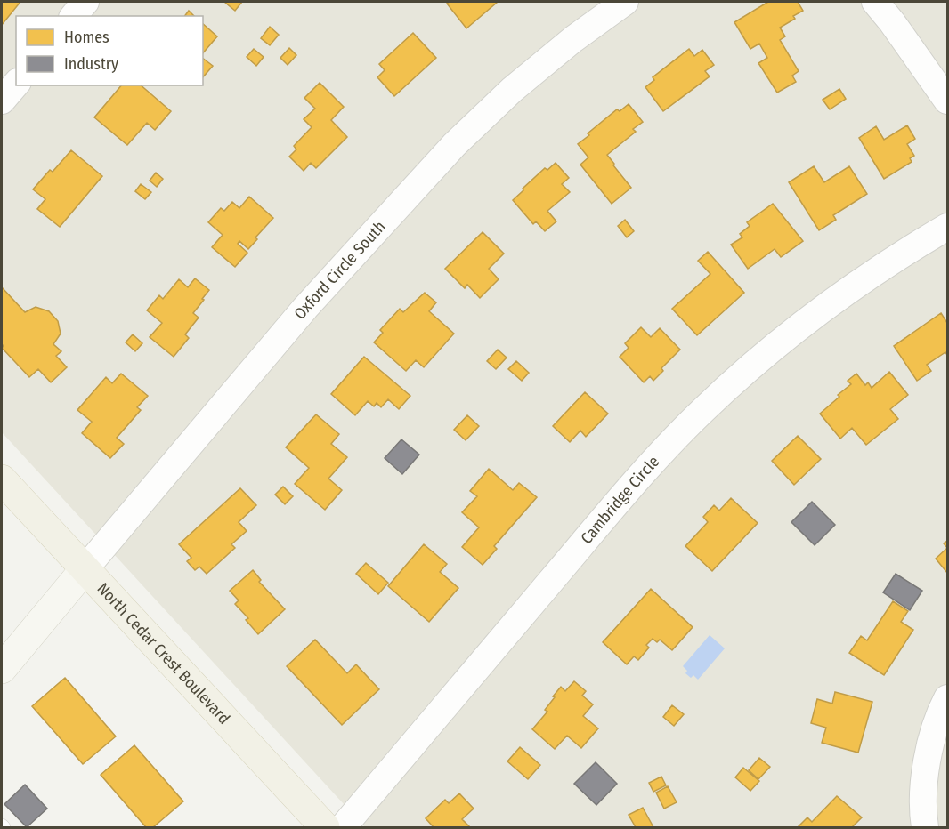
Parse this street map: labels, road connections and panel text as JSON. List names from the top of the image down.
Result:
{
  "streets": {
    "main road": ["North Cedar Crest Boulevard"],
    "street": ["Oxford Circle South", "Cambridge Circle"]
  },
  "crossings": [
    ["Oxford Circle South", "North Cedar Crest Boulevard"]
  ],
  "legend": ["Homes", "Industry"]
}
